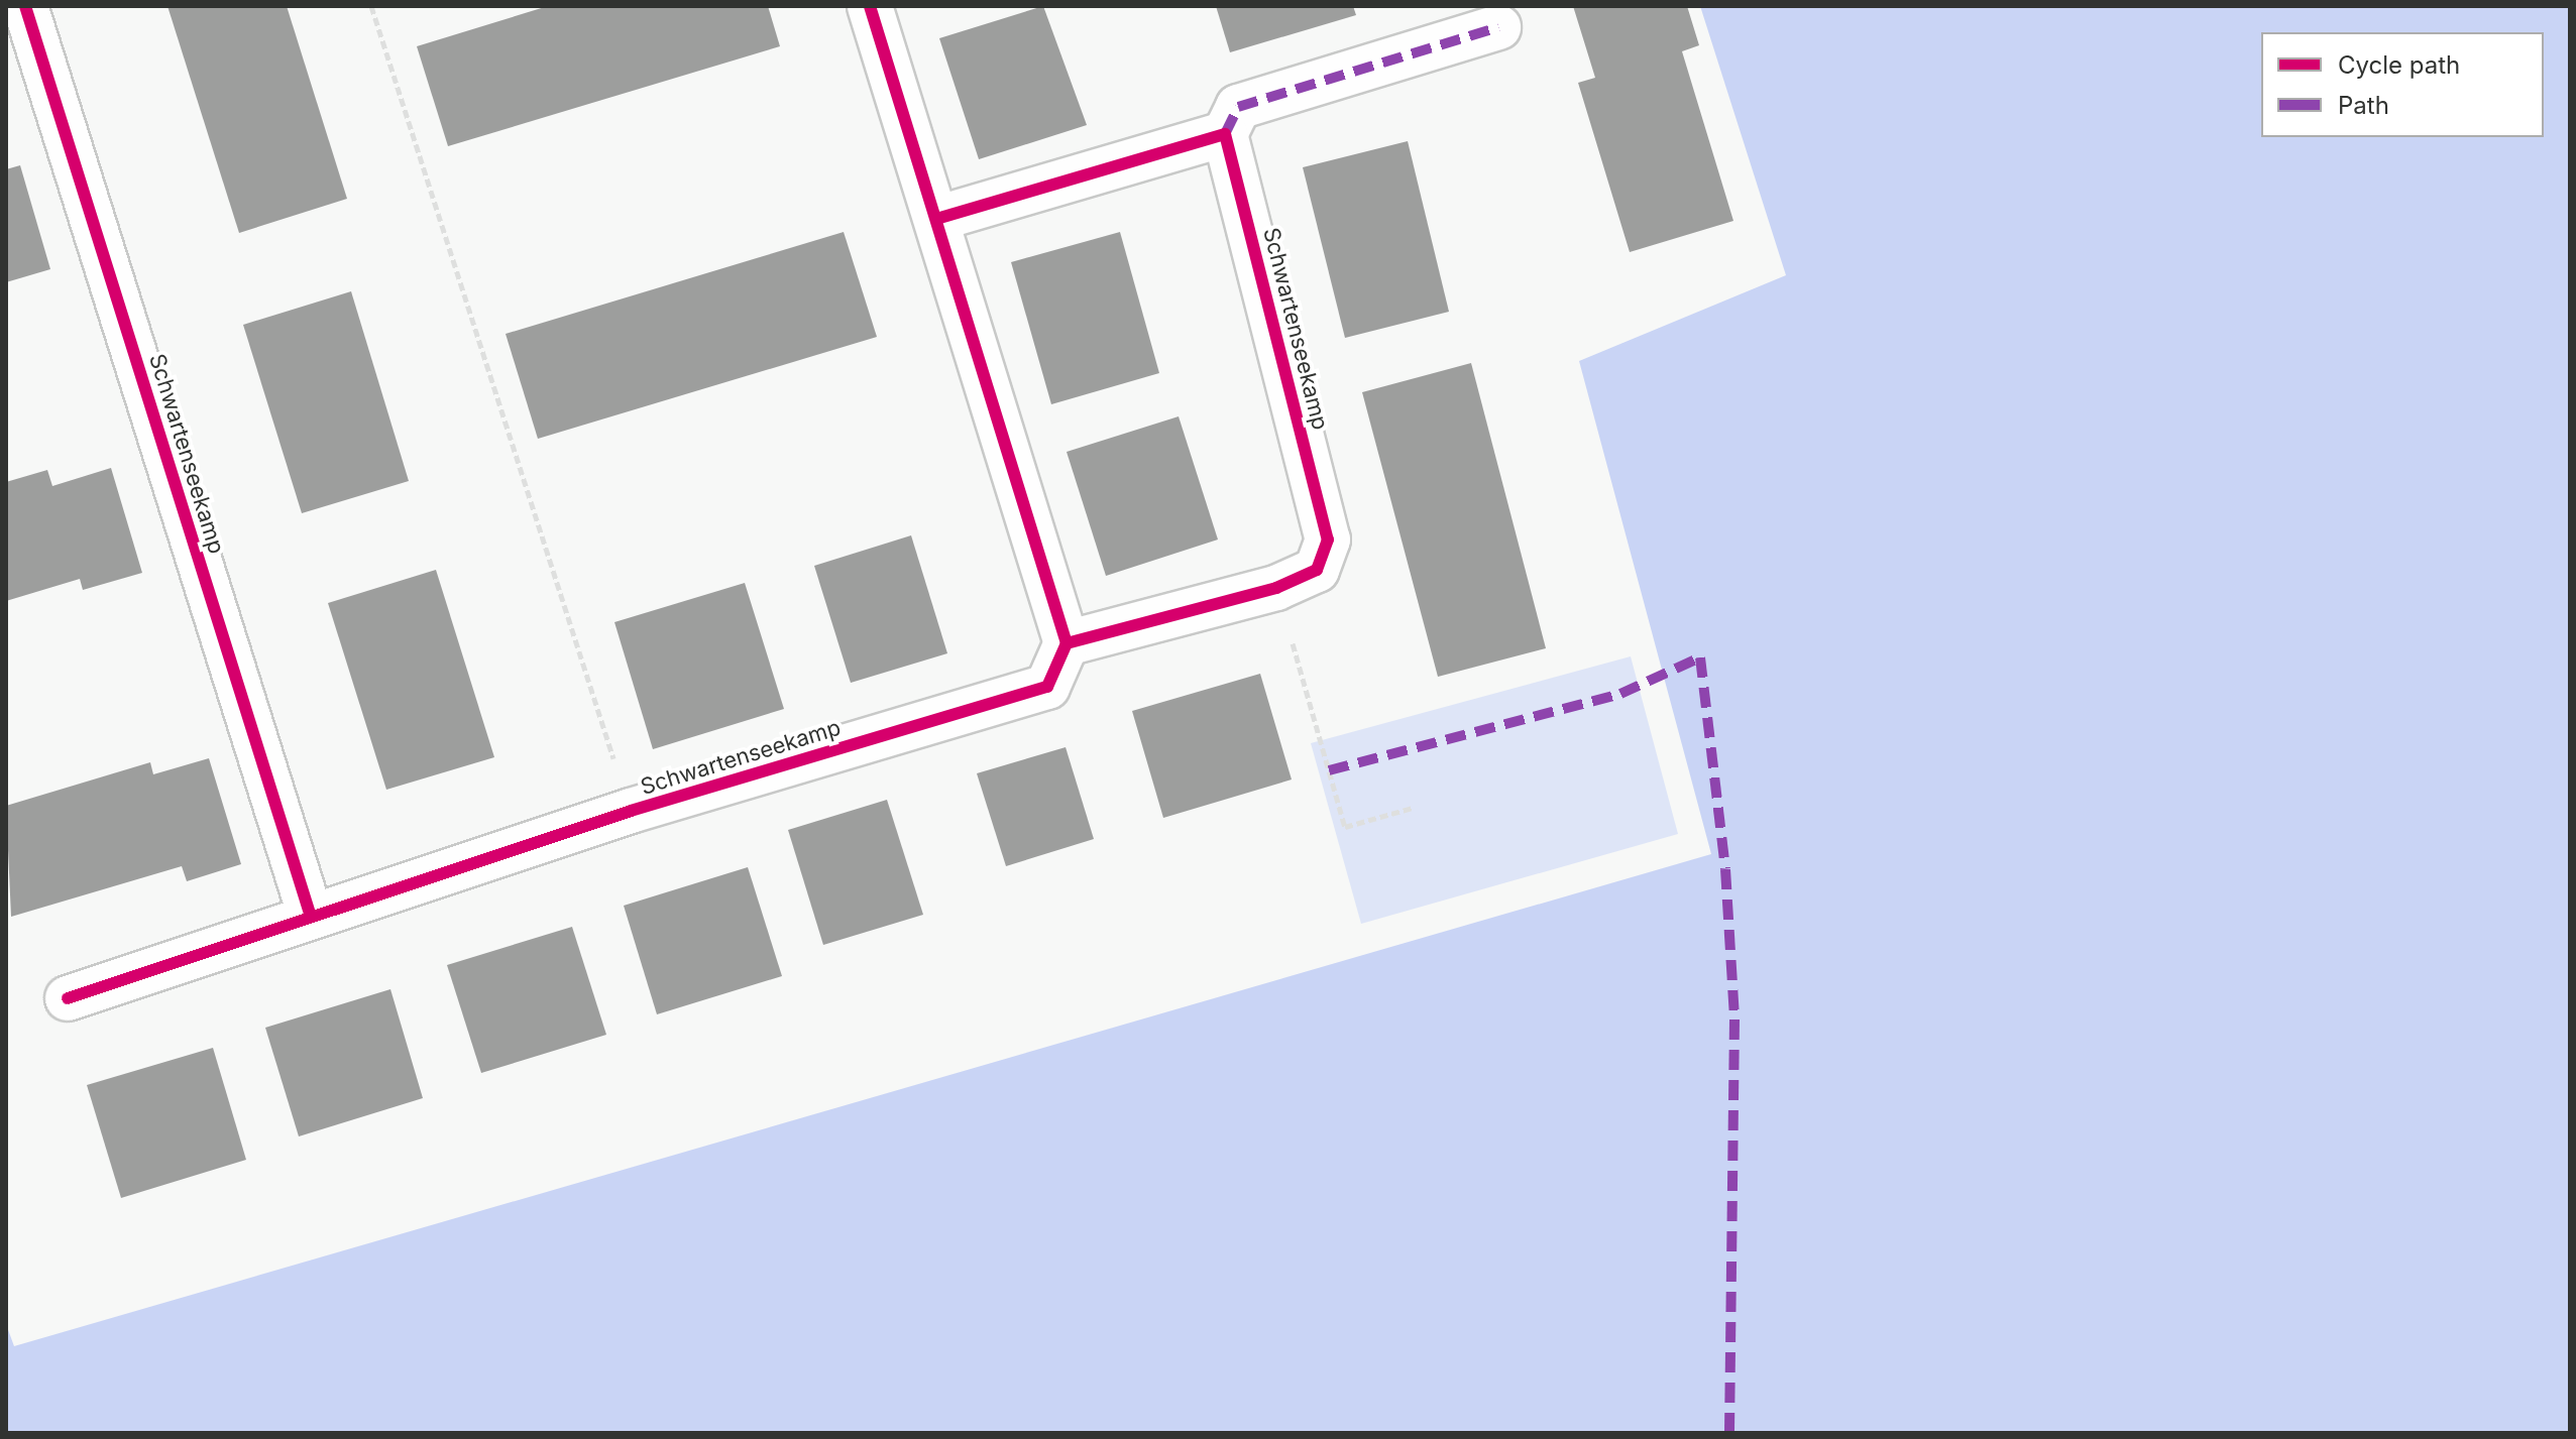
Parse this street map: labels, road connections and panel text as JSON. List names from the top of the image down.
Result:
{
  "streets": {
    "street": ["Schwartenseekamp"]
  },
  "legend": ["Cycle path", "Path"]
}
